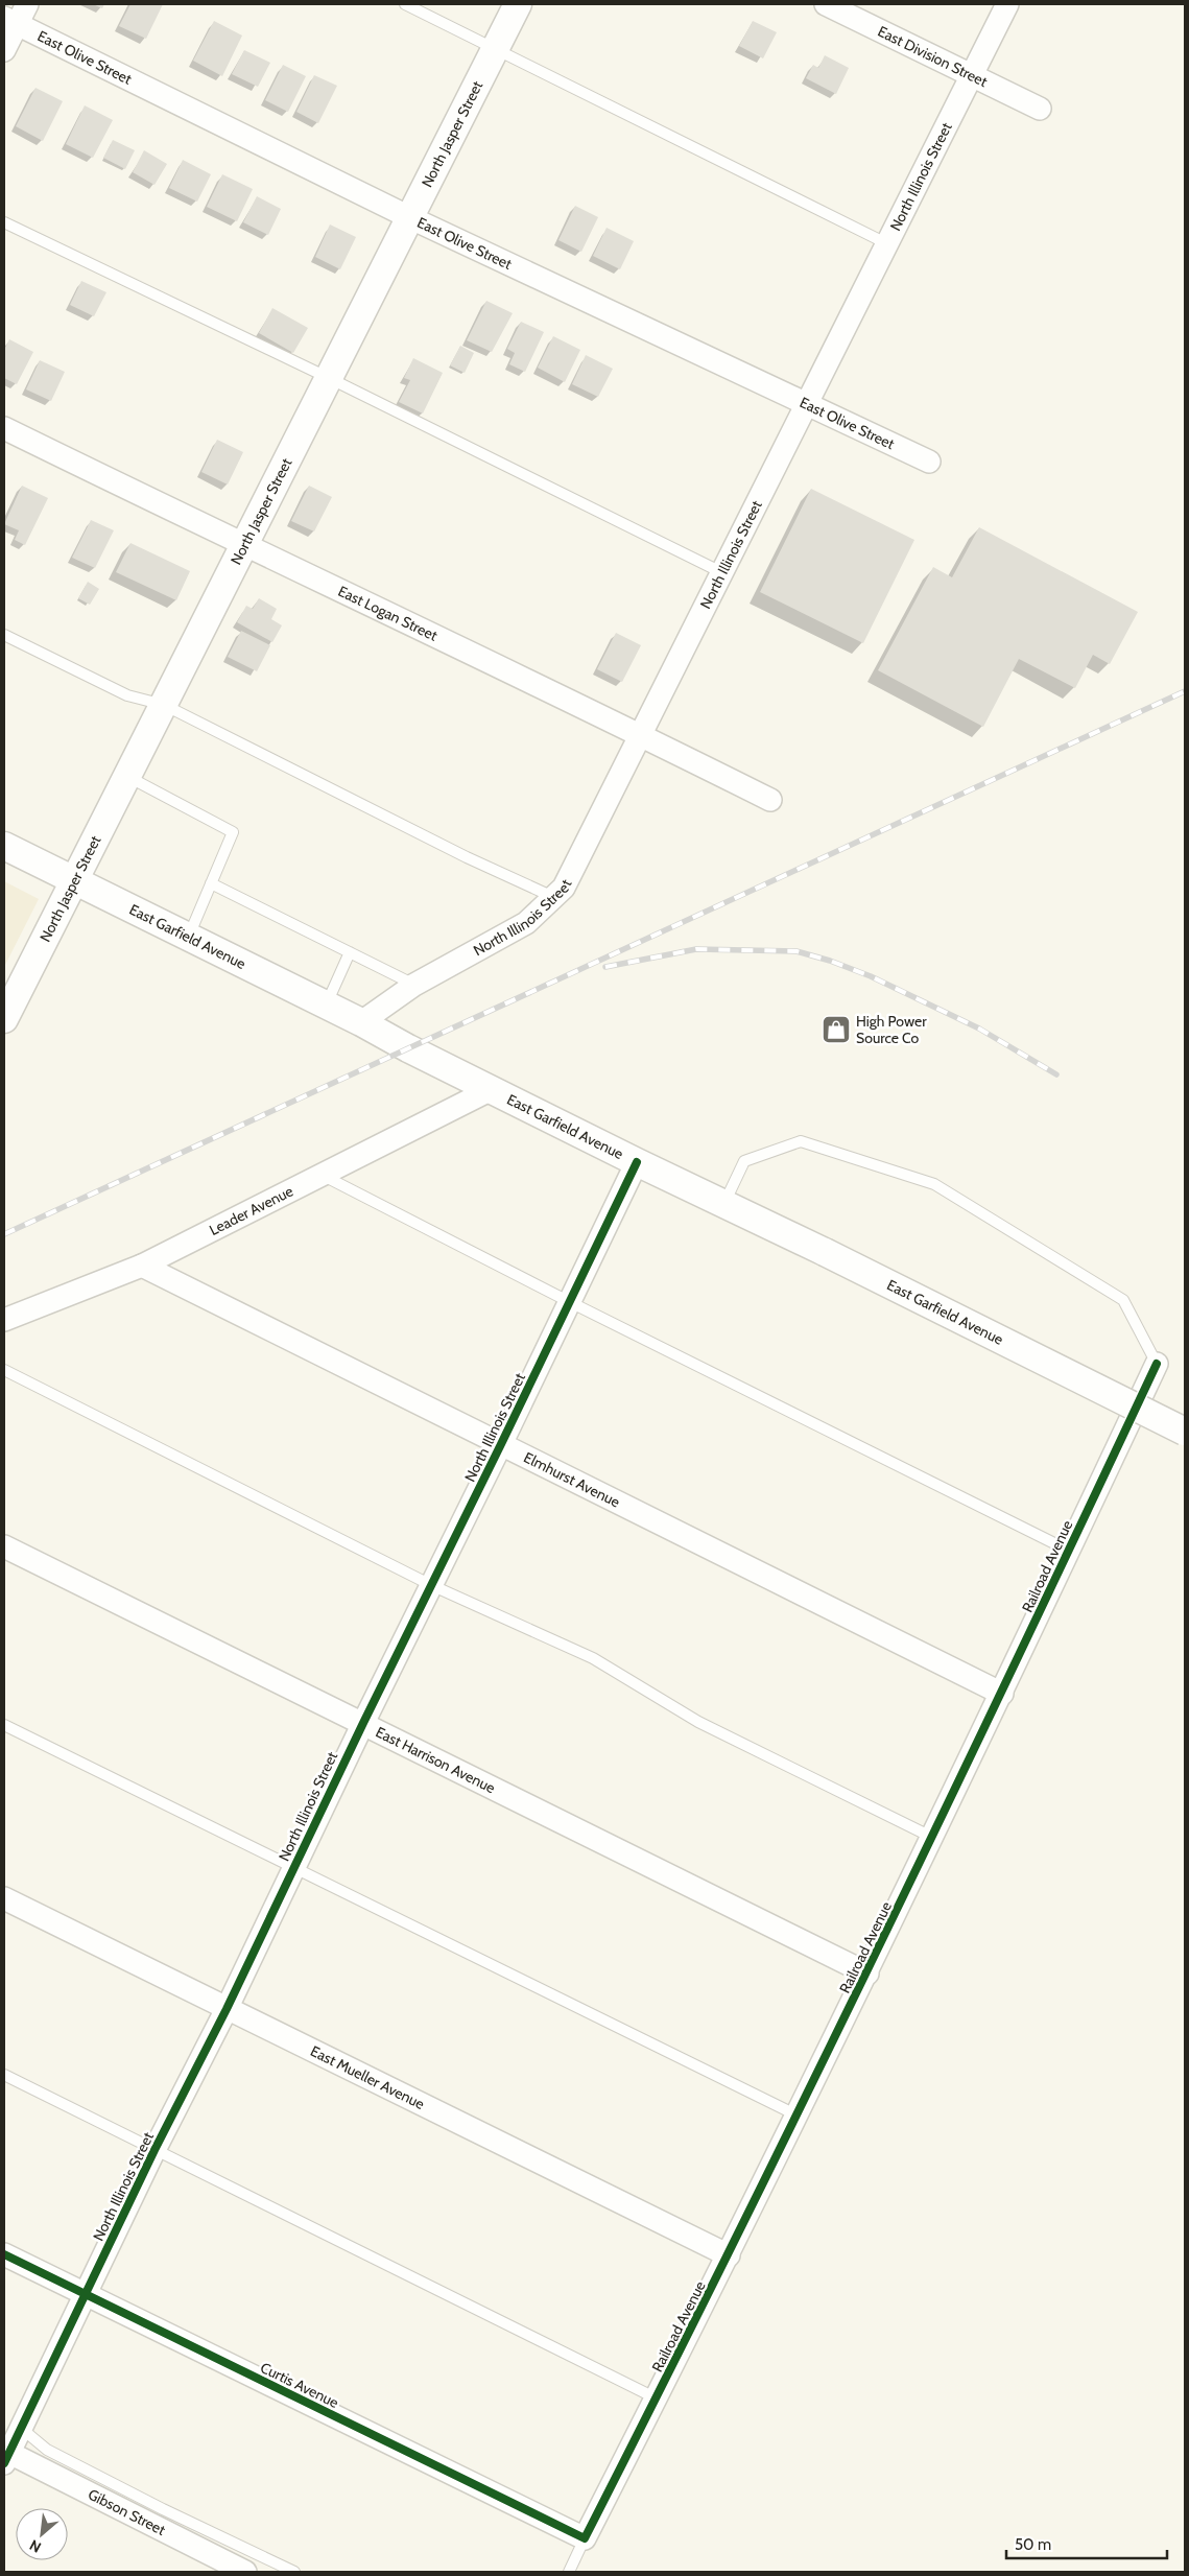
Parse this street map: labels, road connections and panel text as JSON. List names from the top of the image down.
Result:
{
  "streets": {
    "street": [
      "East Division Street",
      "East Olive Street",
      "North Jasper Street",
      "North Illinois Street",
      "East Logan Street",
      "East Garfield Avenue",
      "Leader Avenue",
      "Elmhurst Avenue",
      "Railroad Avenue",
      "East Harrison Avenue",
      "East Mueller Avenue",
      "Curtis Avenue",
      "Gibson Street"
    ]
  },
  "crossings": [
    ["East Division Street", "North Illinois Street"],
    ["East Olive Street", "North Jasper Street"],
    ["East Olive Street", "North Illinois Street"],
    ["North Jasper Street", "East Logan Street"],
    ["North Jasper Street", "East Garfield Avenue"],
    ["North Illinois Street", "East Logan Street"],
    ["North Illinois Street", "East Garfield Avenue"],
    ["North Illinois Street", "Elmhurst Avenue"],
    ["North Illinois Street", "East Harrison Avenue"],
    ["North Illinois Street", "East Mueller Avenue"],
    ["North Illinois Street", "Curtis Avenue"],
    ["North Illinois Street", "Gibson Street"],
    ["East Garfield Avenue", "Leader Avenue"],
    ["Leader Avenue", "Elmhurst Avenue"],
    ["Elmhurst Avenue", "Railroad Avenue"],
    ["Railroad Avenue", "East Harrison Avenue"],
    ["Railroad Avenue", "East Mueller Avenue"],
    ["Railroad Avenue", "Curtis Avenue"]
  ],
  "places": {
    "shop": ["High Power Source Co"]
  },
  "scale_bar": "50 m",
  "north": "bottom left"
}
